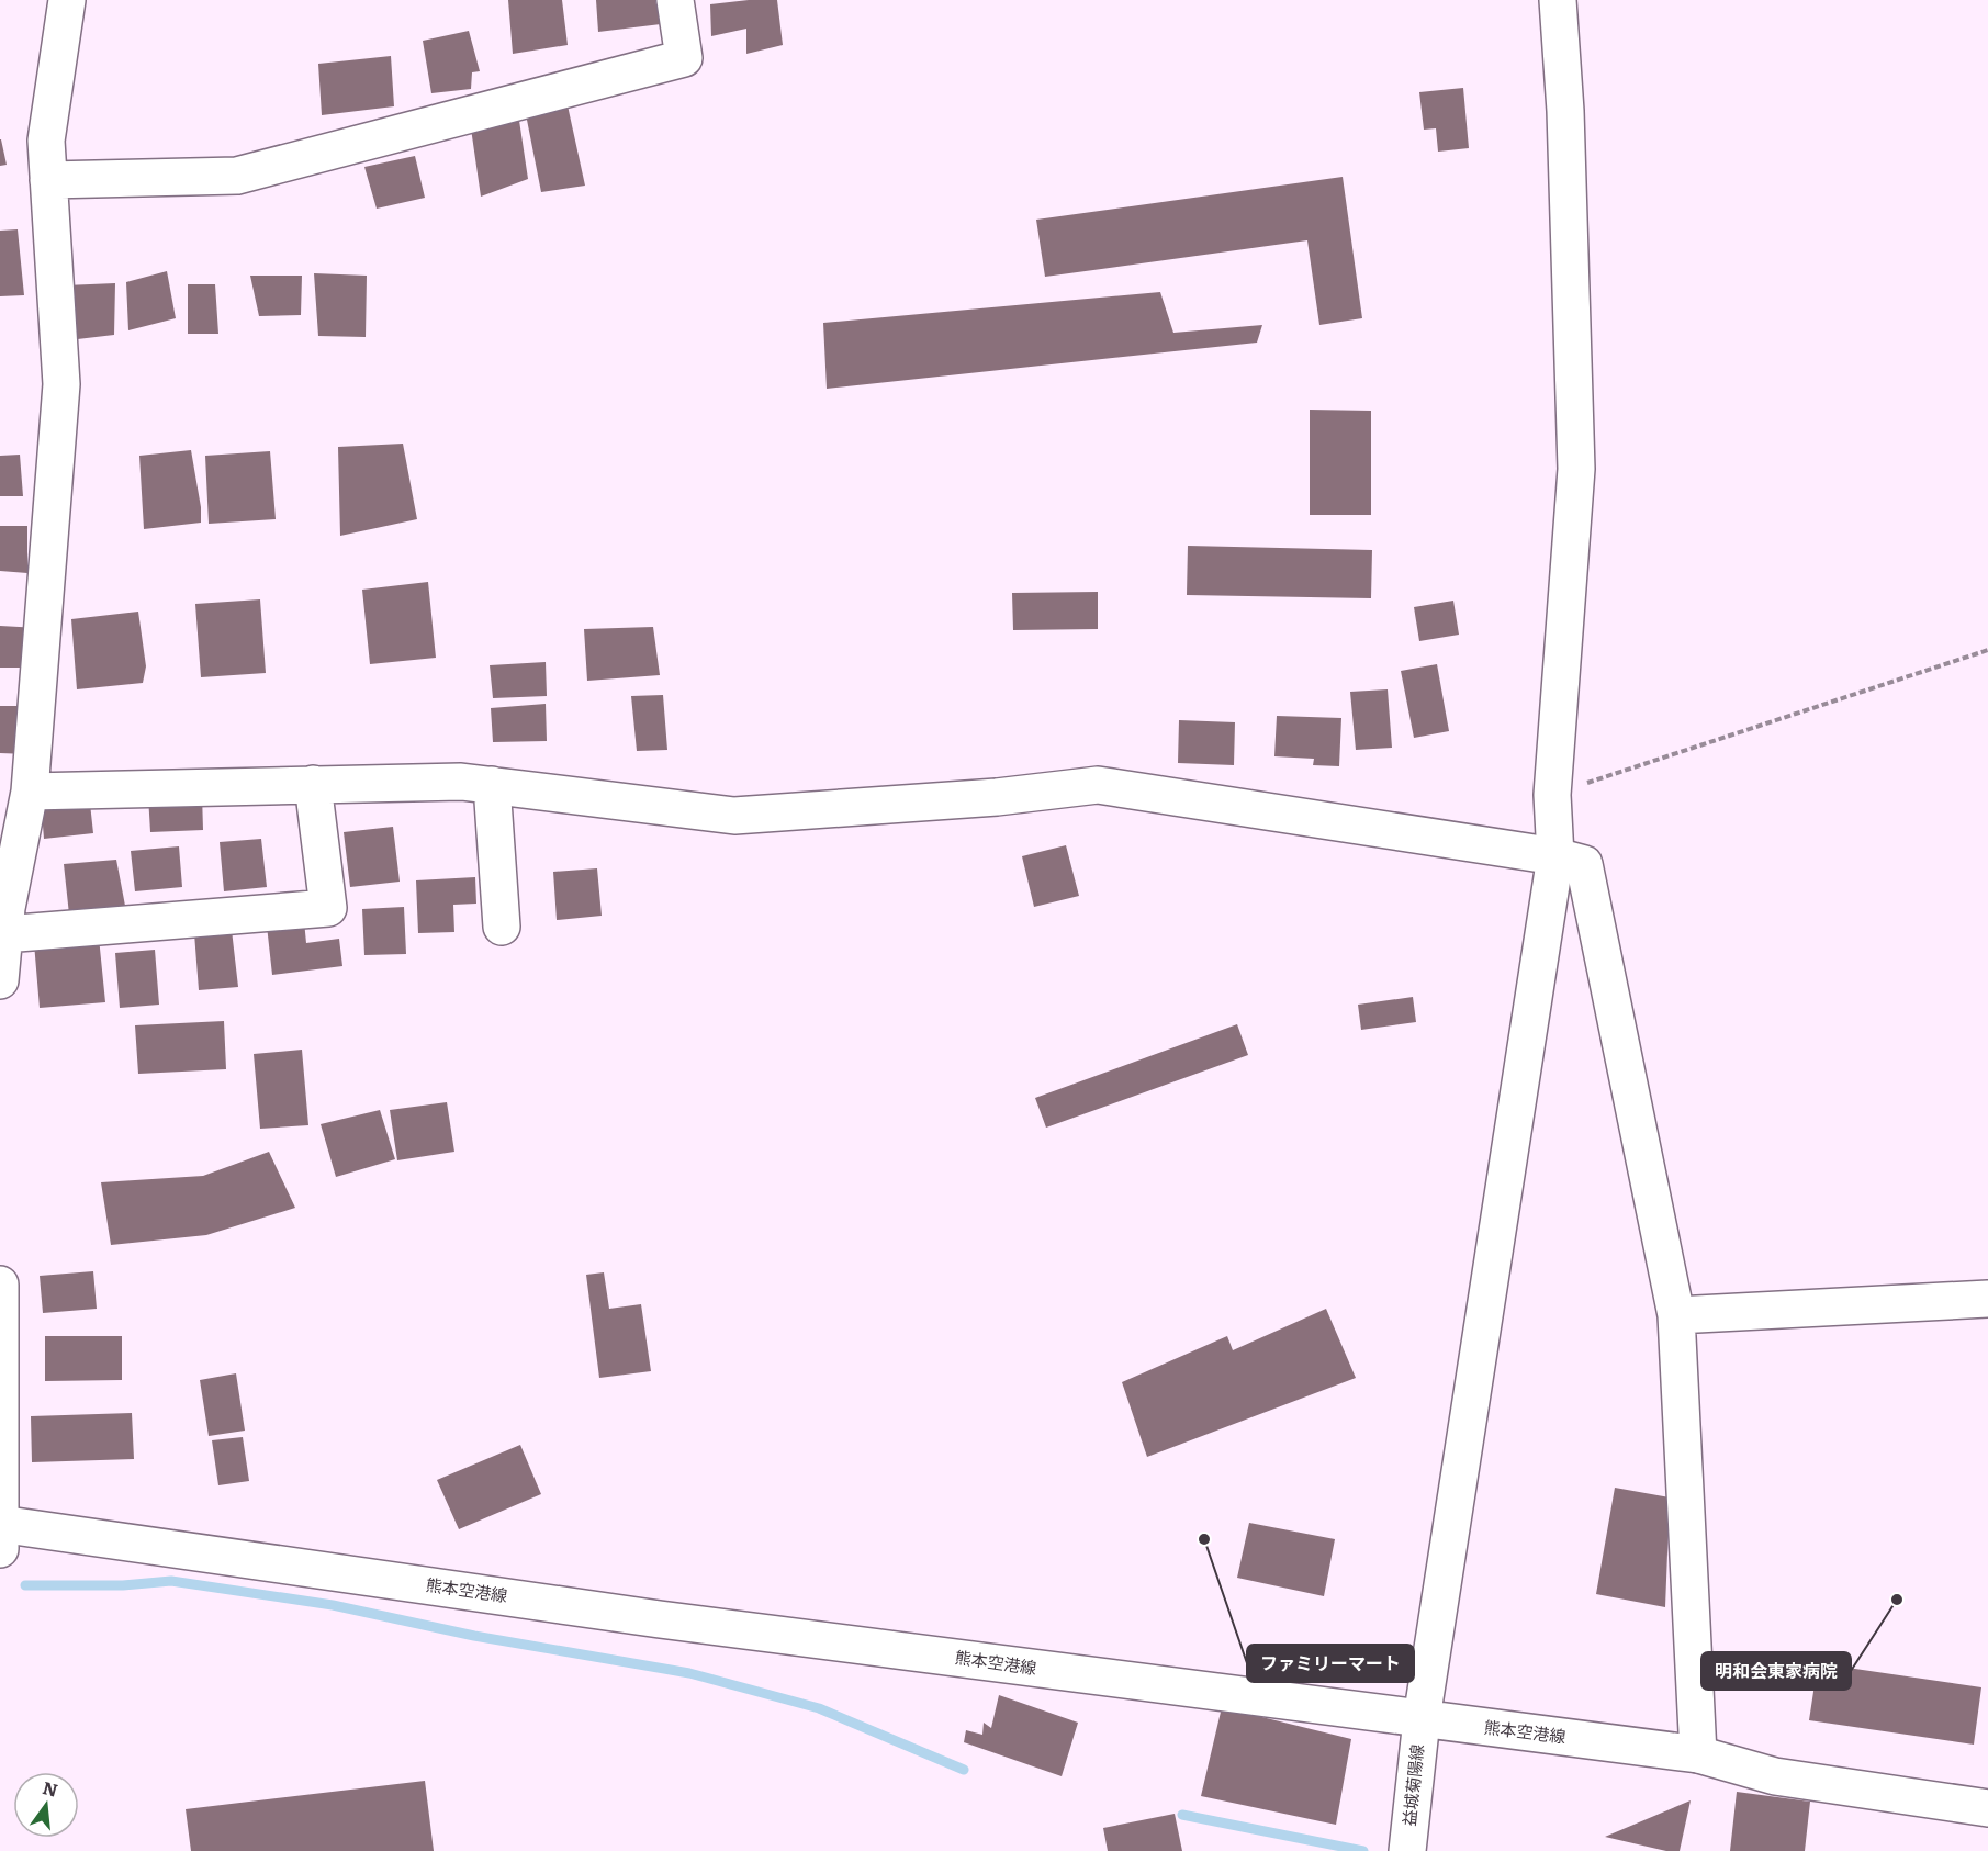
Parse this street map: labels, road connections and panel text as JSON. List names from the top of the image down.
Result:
{
  "streets": {
    "street": ["熊本空港線", "益城菊陽線"]
  },
  "crossings": [
    ["熊本空港線", "益城菊陽線"]
  ],
  "places": ["ファミリーマート", "明和会東家病院"],
  "north": "top"
}
